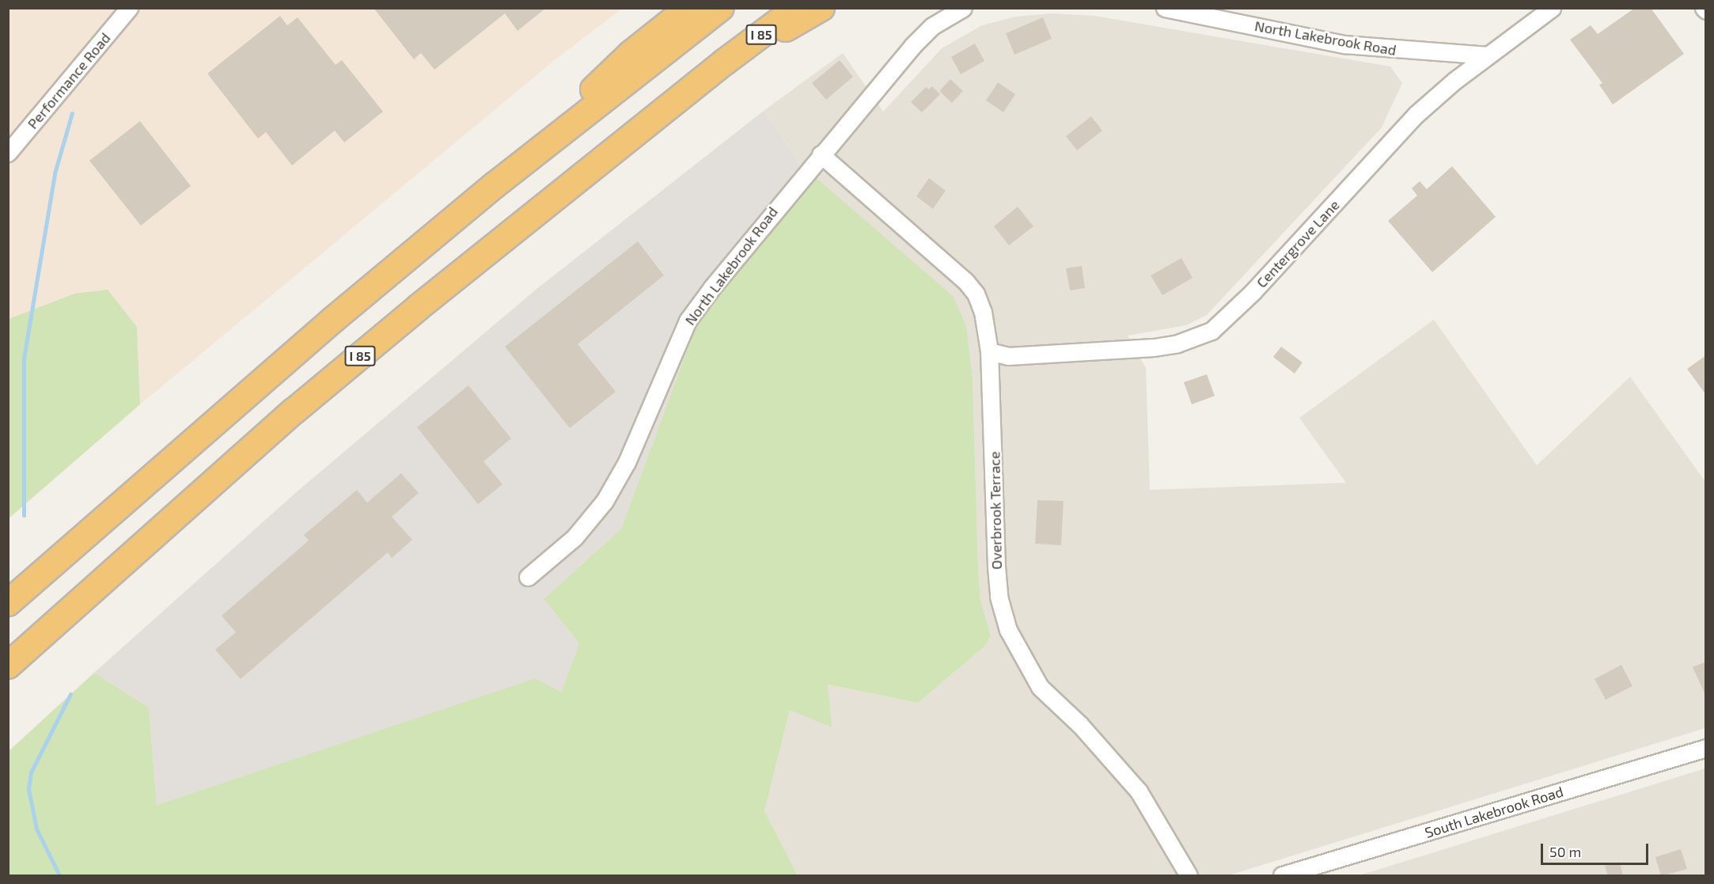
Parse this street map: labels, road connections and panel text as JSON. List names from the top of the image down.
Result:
{
  "streets": {
    "highway": ["I 85"],
    "street": [
      "North Lakebrook Road",
      "Performance Road",
      "Centergrove Lane",
      "Overbrook Terrace",
      "South Lakebrook Road"
    ]
  },
  "crossings": [
    ["North Lakebrook Road", "Centergrove Lane"],
    ["North Lakebrook Road", "Overbrook Terrace"],
    ["Centergrove Lane", "Overbrook Terrace"]
  ],
  "scale_bar": "50 m"
}
